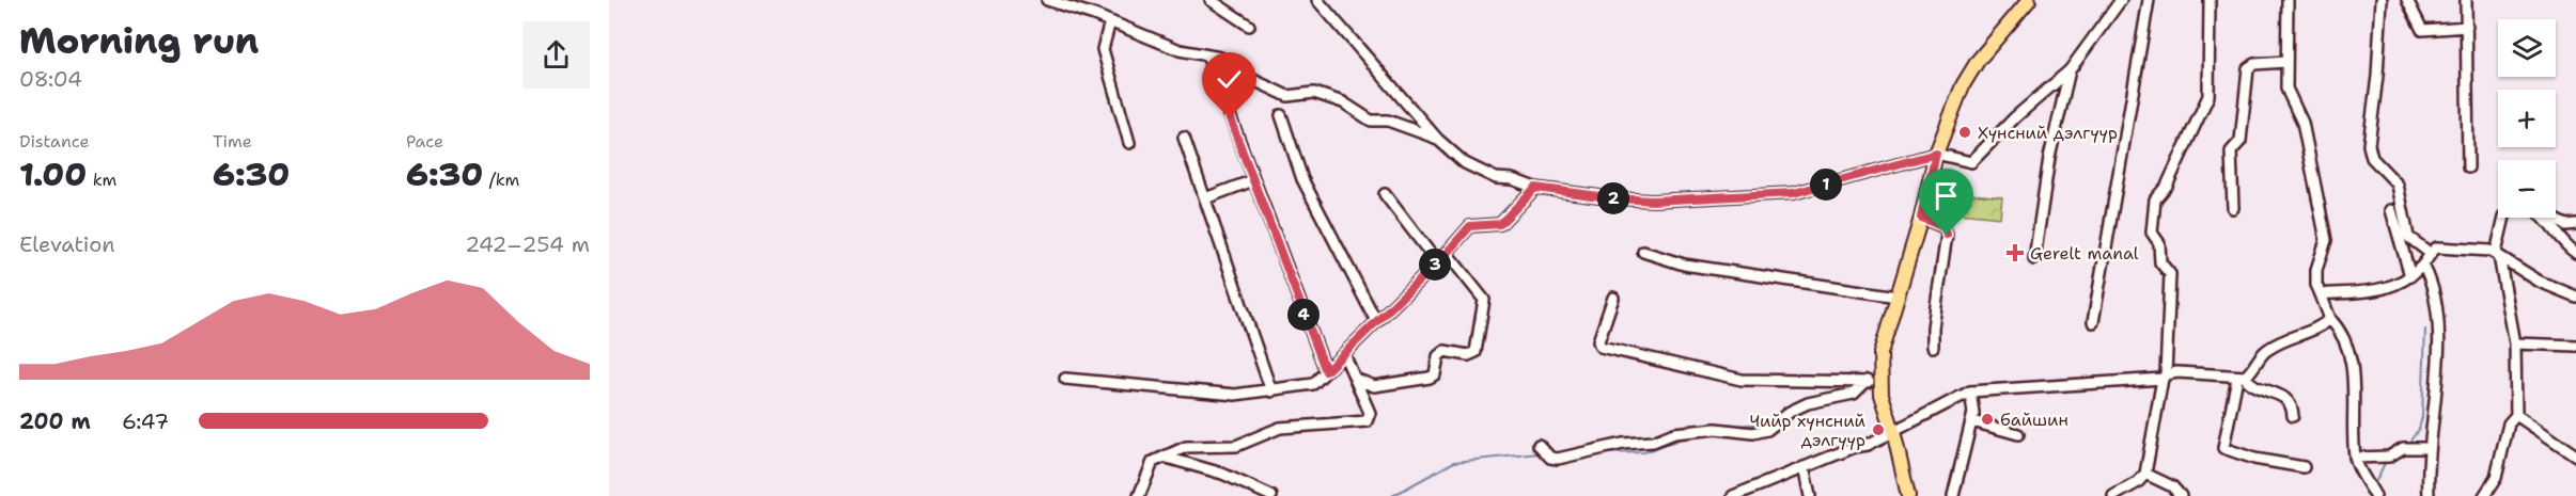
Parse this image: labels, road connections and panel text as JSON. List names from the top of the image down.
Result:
{
  "places": {
    "other": ["Хүнсний дэлгүүр", "байшин", "Чийр хүнсний дэлгүүр"],
    "health": ["Gerelt manal"]
  },
  "page": {
    "heading": ["Morning run", "08:04"],
    "map_buttons": ["+", "−"],
    "stats": [
      ["Distance", "1.00 km"],
      ["Time", "6:30"],
      ["Pace", "6:30 /km"]
    ],
    "pins": [
      "1",
      "2",
      "3",
      "4"
    ],
    "chart": ["Elevation", "242–254 m"],
    "list": [
      {
        "name": "200 m",
        "note": "6:47"
      }
    ]
  }
}
